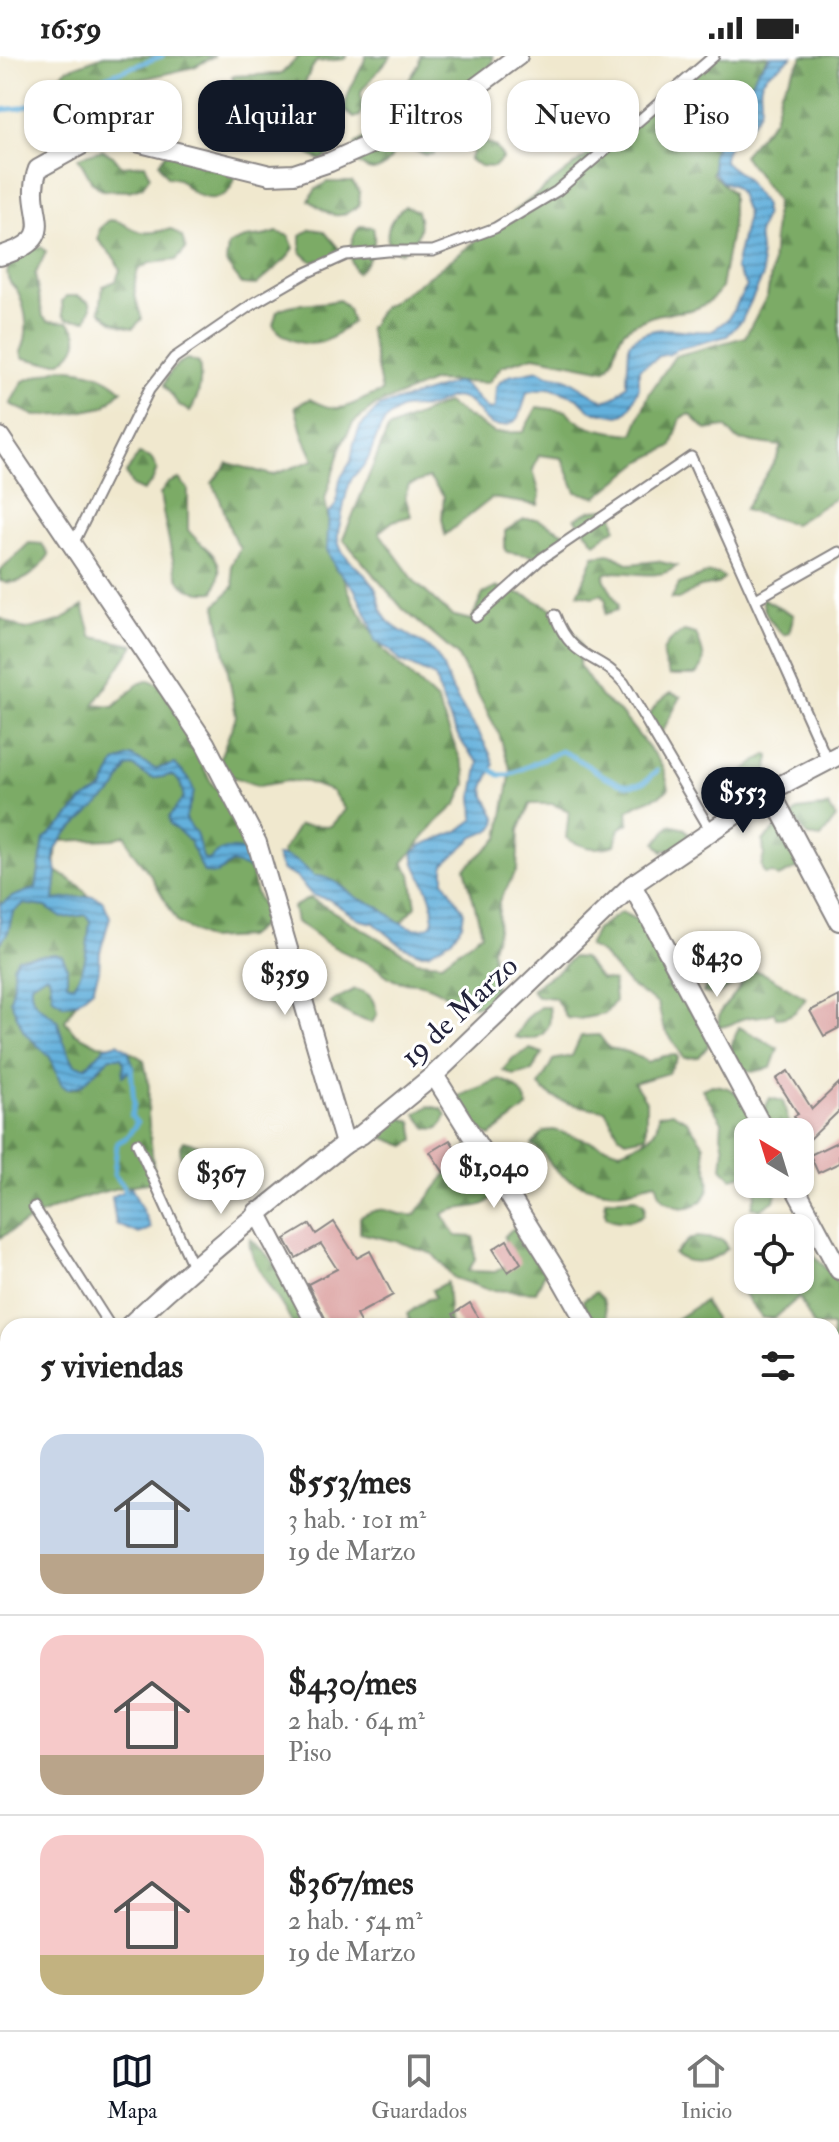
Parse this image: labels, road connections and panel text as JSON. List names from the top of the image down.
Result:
{
  "streets": {
    "street": ["19 de Marzo"]
  },
  "north": "top left",
  "page": {
    "status": "16:59",
    "chip": [
      "Comprar",
      "Alquilar",
      "Filtros",
      "Nuevo",
      "Piso"
    ],
    "price": [
      "$553",
      "$430",
      "$359",
      "$1,040",
      "$367"
    ],
    "heading": "5 viviendas",
    "list": [
      {
        "name": "$553/mes",
        "note": "3 hab. · 101 m² · 19 de Marzo"
      },
      {
        "name": "$430/mes",
        "note": "2 hab. · 64 m² · Piso"
      },
      {
        "name": "$367/mes",
        "note": "2 hab. · 54 m² · 19 de Marzo"
      }
    ],
    "tabs": ["Mapa", "Guardados", "Inicio"]
  }
}
